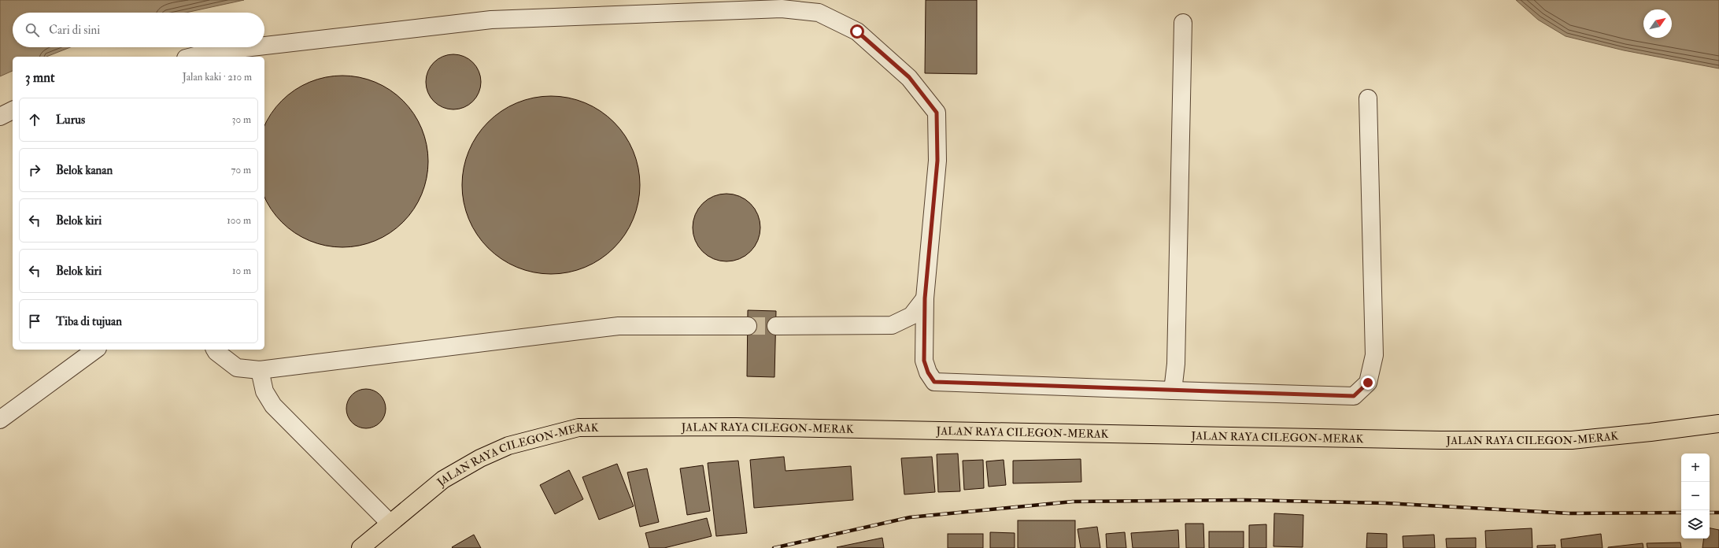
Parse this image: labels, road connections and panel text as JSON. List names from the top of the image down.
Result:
{
  "streets": {
    "highway": ["JALAN RAYA CILEGON-MERAK"]
  },
  "north": "top right",
  "page": {
    "search": "Cari di sini",
    "heading": ["3 mnt", "Jalan kaki · 210 m"],
    "list": [
      ["Lurus", "30 m"],
      ["Belok kanan", "70 m"],
      ["Belok kiri", "100 m"],
      ["Belok kiri", "10 m"],
      "Tiba di tujuan"
    ],
    "map_buttons": ["+", "−"]
  }
}
